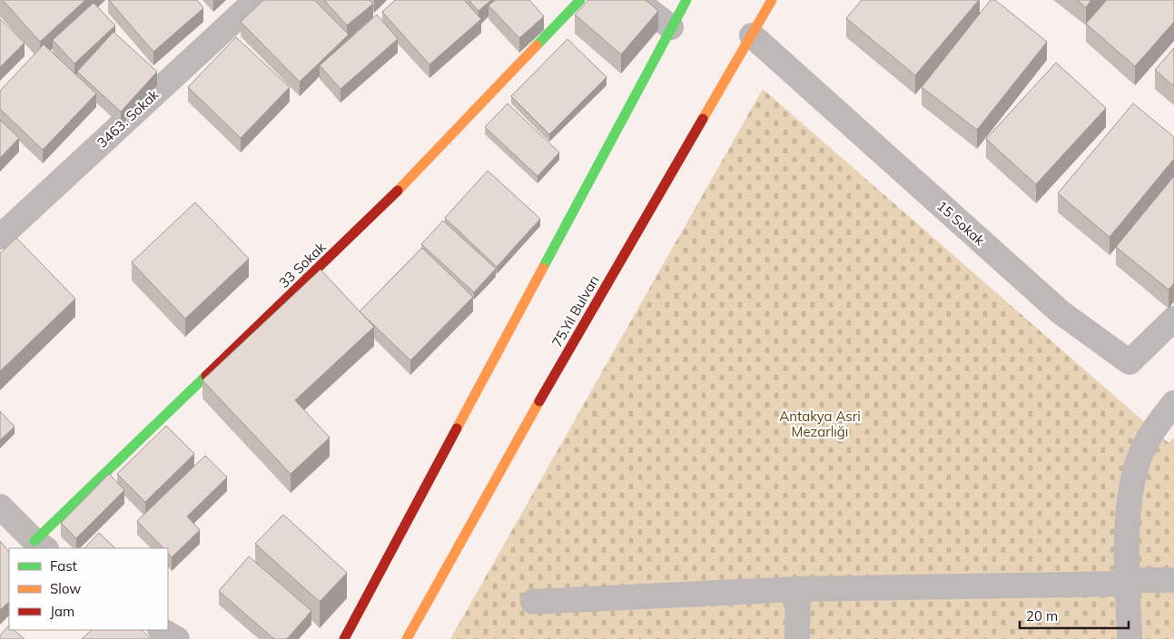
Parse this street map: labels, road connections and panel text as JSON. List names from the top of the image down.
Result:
{
  "streets": {
    "main road": ["33 Sokak", "75.Yıl Bulvarı"],
    "street": ["3463. Sokak", "15 Sokak"]
  },
  "crossings": [
    ["15 Sokak", "75.Yıl Bulvarı"]
  ],
  "parks": ["Antakya Asri Mezarlığı"],
  "legend": ["Fast", "Slow", "Jam"],
  "scale_bar": "20 m"
}
